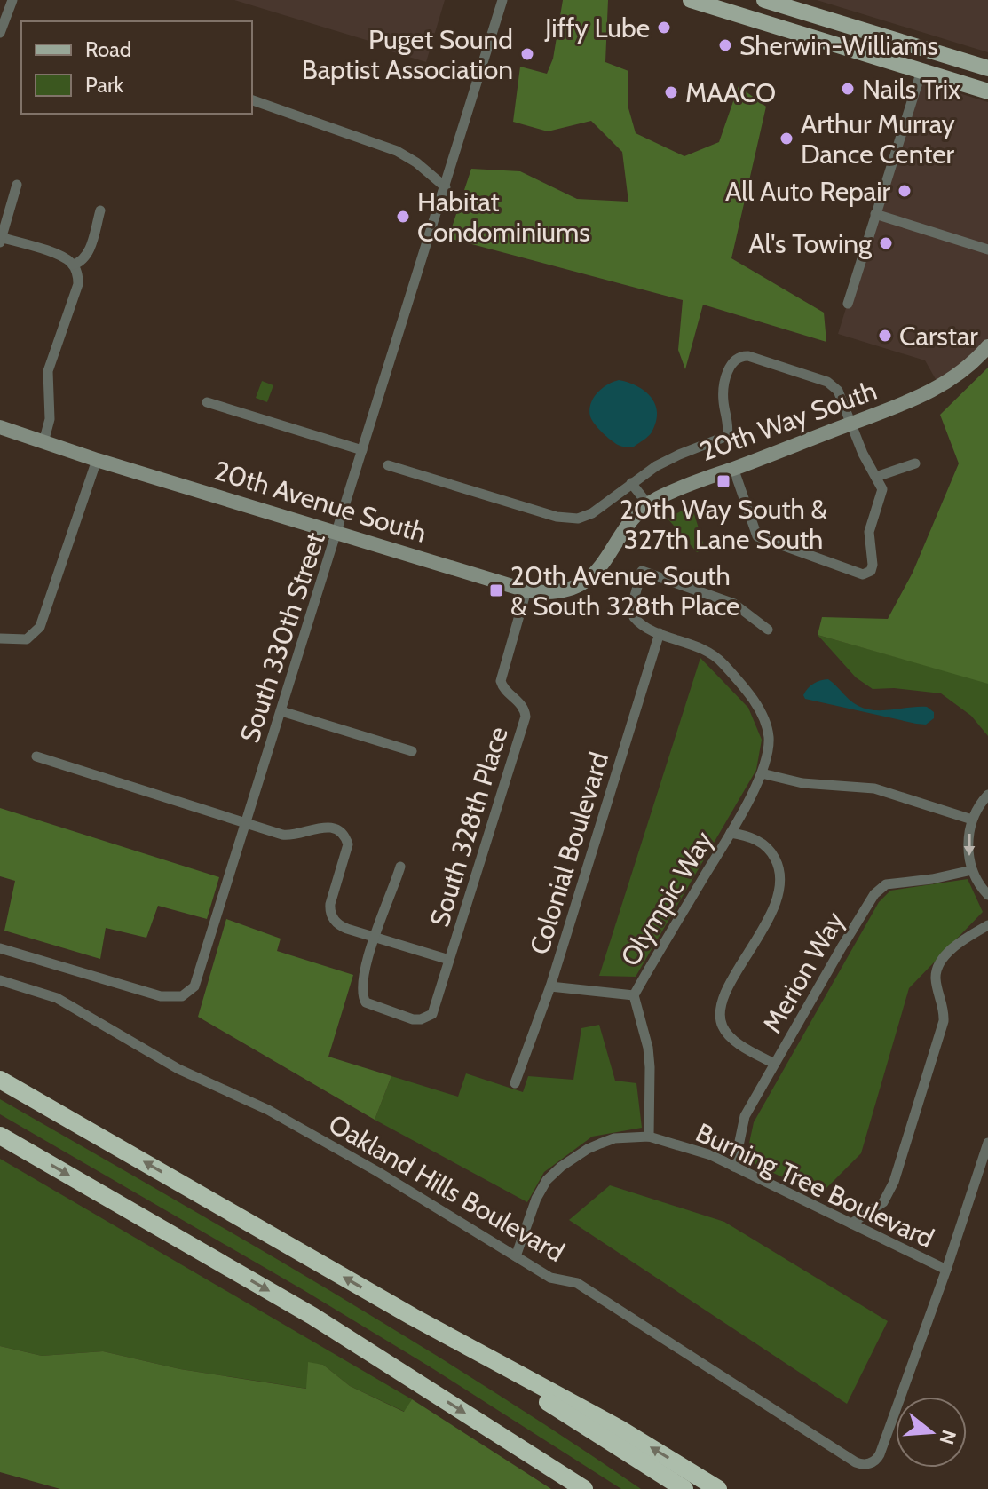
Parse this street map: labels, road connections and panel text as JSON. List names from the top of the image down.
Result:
{
  "streets": {
    "street": [
      "20th Way South",
      "20th Avenue South",
      "South 330th Street",
      "South 328th Place",
      "Colonial Boulevard",
      "Olympic Way",
      "Merion Way",
      "Burning Tree Boulevard",
      "Oakland Hills Boulevard"
    ]
  },
  "crossings": [
    ["20th Way South", "20th Avenue South"],
    ["20th Avenue South", "South 330th Street"],
    ["20th Avenue South", "South 328th Place"],
    ["Colonial Boulevard", "Olympic Way"],
    ["Olympic Way", "Burning Tree Boulevard"],
    ["Merion Way", "Burning Tree Boulevard"],
    ["Burning Tree Boulevard", "Oakland Hills Boulevard"]
  ],
  "places": {
    "other": [
      "Jiffy Lube",
      "Sherwin-Williams",
      "Puget Sound Baptist Association",
      "Nails Trix",
      "MAACO",
      "Arthur Murray Dance Center",
      "All Auto Repair",
      "Habitat Condominiums",
      "Al's Towing",
      "Carstar"
    ],
    "transit": ["20th Way South & 327th Lane South", "20th Avenue South & South 328th Place"]
  },
  "legend": ["Road", "Park"],
  "north": "right"
}
